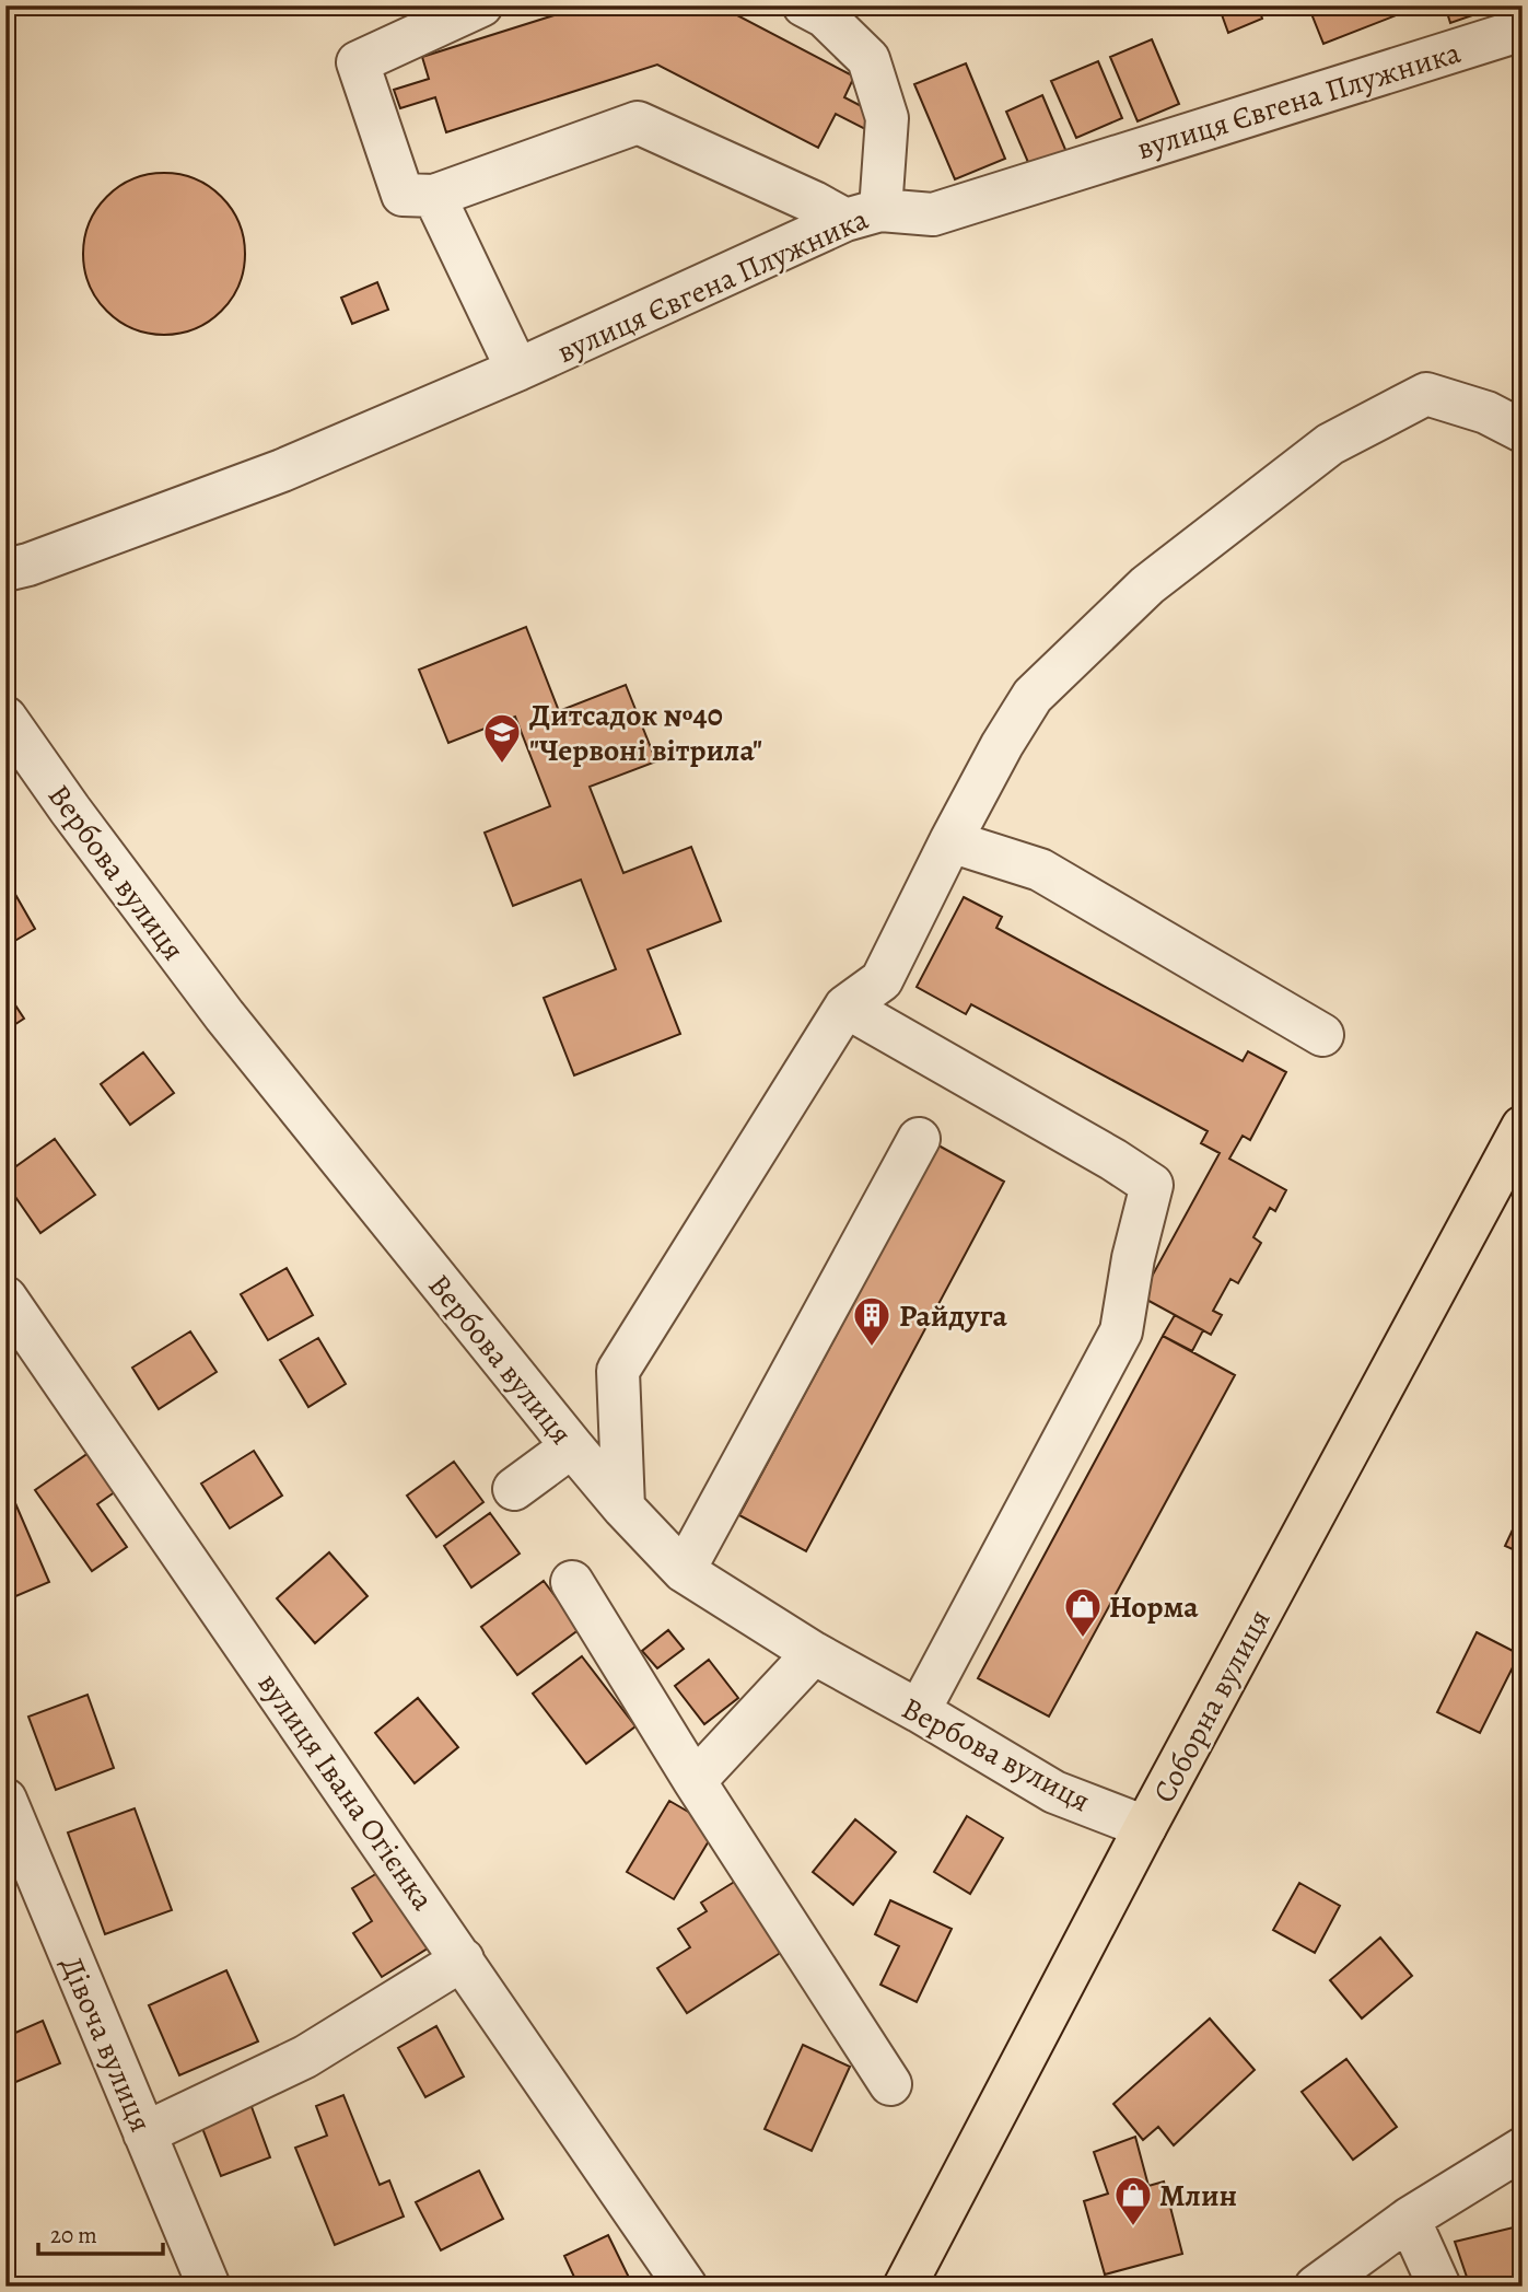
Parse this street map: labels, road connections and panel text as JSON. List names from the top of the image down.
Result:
{
  "streets": {
    "main road": ["Соборна вулиця"],
    "street": [
      "вулиця Євгена Плужника",
      "Вербова вулиця",
      "вулиця Івана Огієнка",
      "Дівоча вулиця"
    ]
  },
  "crossings": [
    ["Вербова вулиця", "Соборна вулиця"]
  ],
  "places": {
    "school or university": ["Дитсадок №40 \"Червоні вітрила\""],
    "building": ["Райдуга"],
    "shop": ["Норма", "Млин"]
  },
  "scale_bar": "20 m"
}
